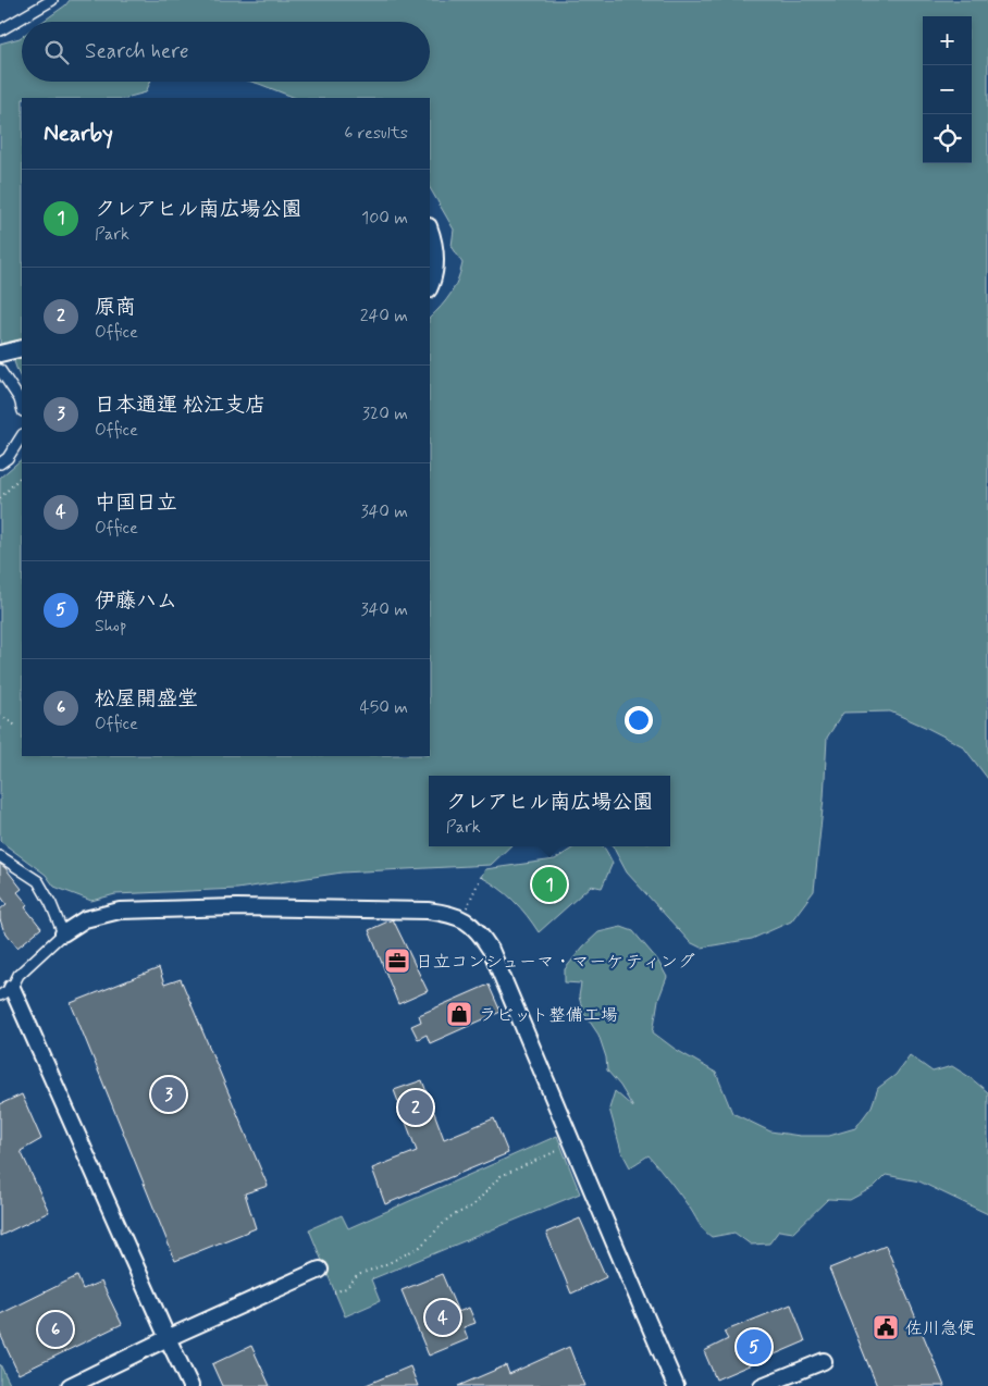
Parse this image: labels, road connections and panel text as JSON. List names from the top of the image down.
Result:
{
  "places": {
    "office": ["日立コンシューマ・マーケティング"],
    "shop": ["ラビット整備工場"],
    "public building": ["佐川急便"]
  },
  "page": {
    "map_buttons": ["+", "−"],
    "search": "Search here",
    "heading": ["Nearby", "6 results"],
    "list": [
      {
        "mark": "1",
        "name": "クレアヒル南広場公園",
        "note": "Park",
        "value": "100 m"
      },
      {
        "mark": "2",
        "name": "原商",
        "note": "Office",
        "value": "240 m"
      },
      {
        "mark": "3",
        "name": "日本通運 松江支店",
        "note": "Office",
        "value": "320 m"
      },
      {
        "mark": "4",
        "name": "中国日立",
        "note": "Office",
        "value": "340 m"
      },
      {
        "mark": "5",
        "name": "伊藤ハム",
        "note": "Shop",
        "value": "340 m"
      },
      {
        "mark": "6",
        "name": "松屋開盛堂",
        "note": "Office",
        "value": "450 m"
      }
    ],
    "popup": ["クレアヒル南広場公園", "Park"],
    "pins": [
      "1",
      "3",
      "2",
      "4",
      "6",
      "5"
    ]
  }
}
